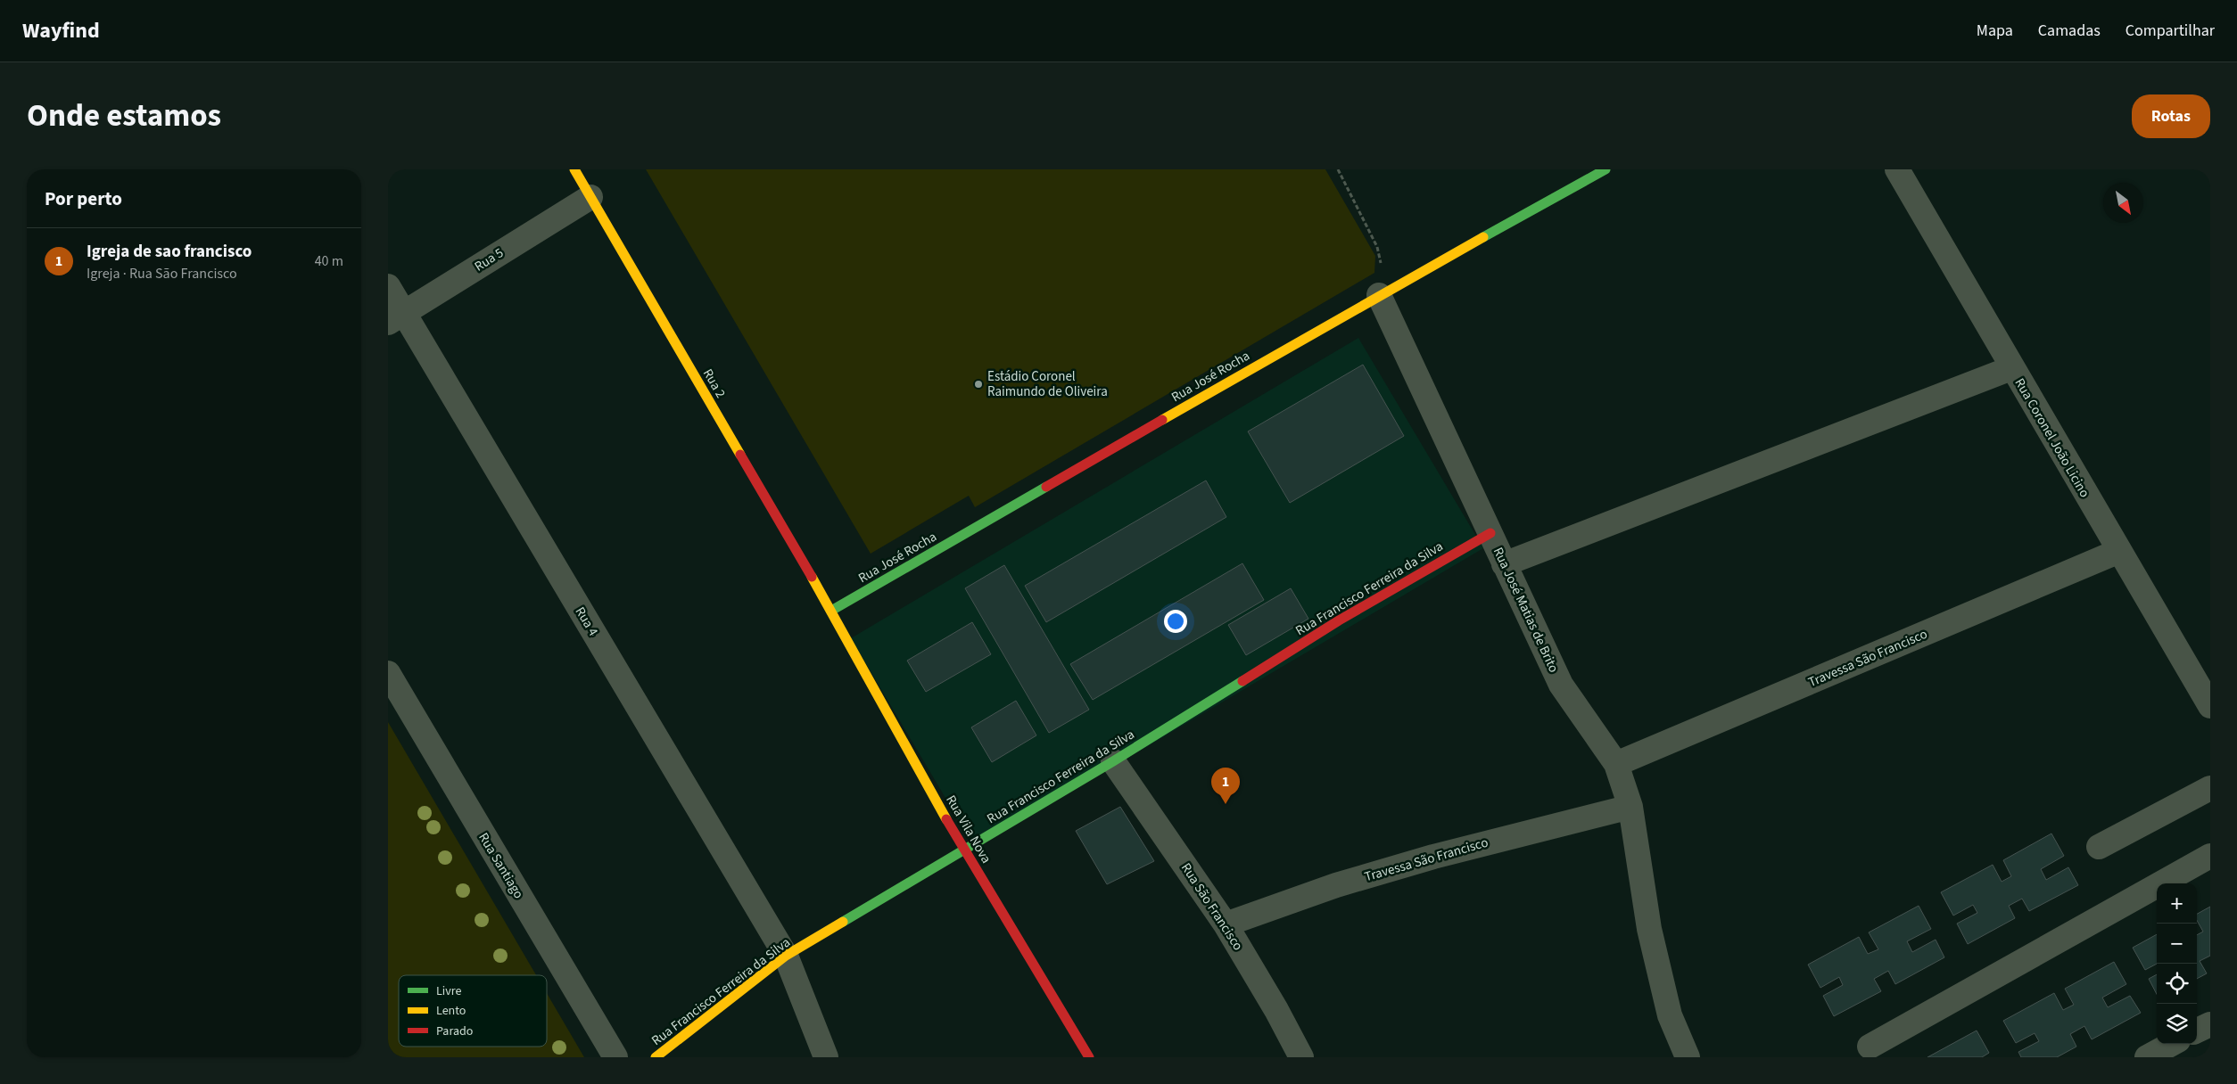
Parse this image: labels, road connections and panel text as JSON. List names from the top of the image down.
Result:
{
  "streets": {
    "street": [
      "Rua 5",
      "Rua José Rocha",
      "Rua 2",
      "Rua Coronel João Licino",
      "Rua Francisco Ferreira da Silva",
      "Rua José Matias de Brito",
      "Rua 4",
      "Travessa São Francisco",
      "Rua Vila Nova",
      "Rua Santiago",
      "Rua São Francisco"
    ]
  },
  "crossings": [
    ["Rua 5", "Rua 2"],
    ["Rua 5", "Rua 4"],
    ["Rua José Rocha", "Rua 2"],
    ["Rua José Rocha", "Rua José Matias de Brito"],
    ["Rua José Rocha", "Rua Vila Nova"],
    ["Rua 2", "Rua Vila Nova"],
    ["Rua Coronel João Licino", "Travessa São Francisco"],
    ["Rua Francisco Ferreira da Silva", "Rua José Matias de Brito"],
    ["Rua Francisco Ferreira da Silva", "Rua 4"],
    ["Rua Francisco Ferreira da Silva", "Rua Vila Nova"],
    ["Rua Francisco Ferreira da Silva", "Rua São Francisco"],
    ["Rua José Matias de Brito", "Travessa São Francisco"],
    ["Travessa São Francisco", "Rua São Francisco"]
  ],
  "places": ["Estádio Coronel Raimundo de Oliveira"],
  "legend": ["Livre", "Lento", "Parado"],
  "north": "bottom right",
  "page": {
    "header": "Wayfind",
    "nav": ["Mapa", "Camadas", "Compartilhar"],
    "title": "Onde estamos",
    "buttons": "Rotas",
    "heading": "Por perto",
    "list": [
      {
        "mark": "1",
        "name": "Igreja de sao francisco",
        "note": "Igreja · Rua São Francisco",
        "value": "40 m"
      }
    ],
    "pins": "1",
    "map_buttons": ["+", "−"]
  }
}
